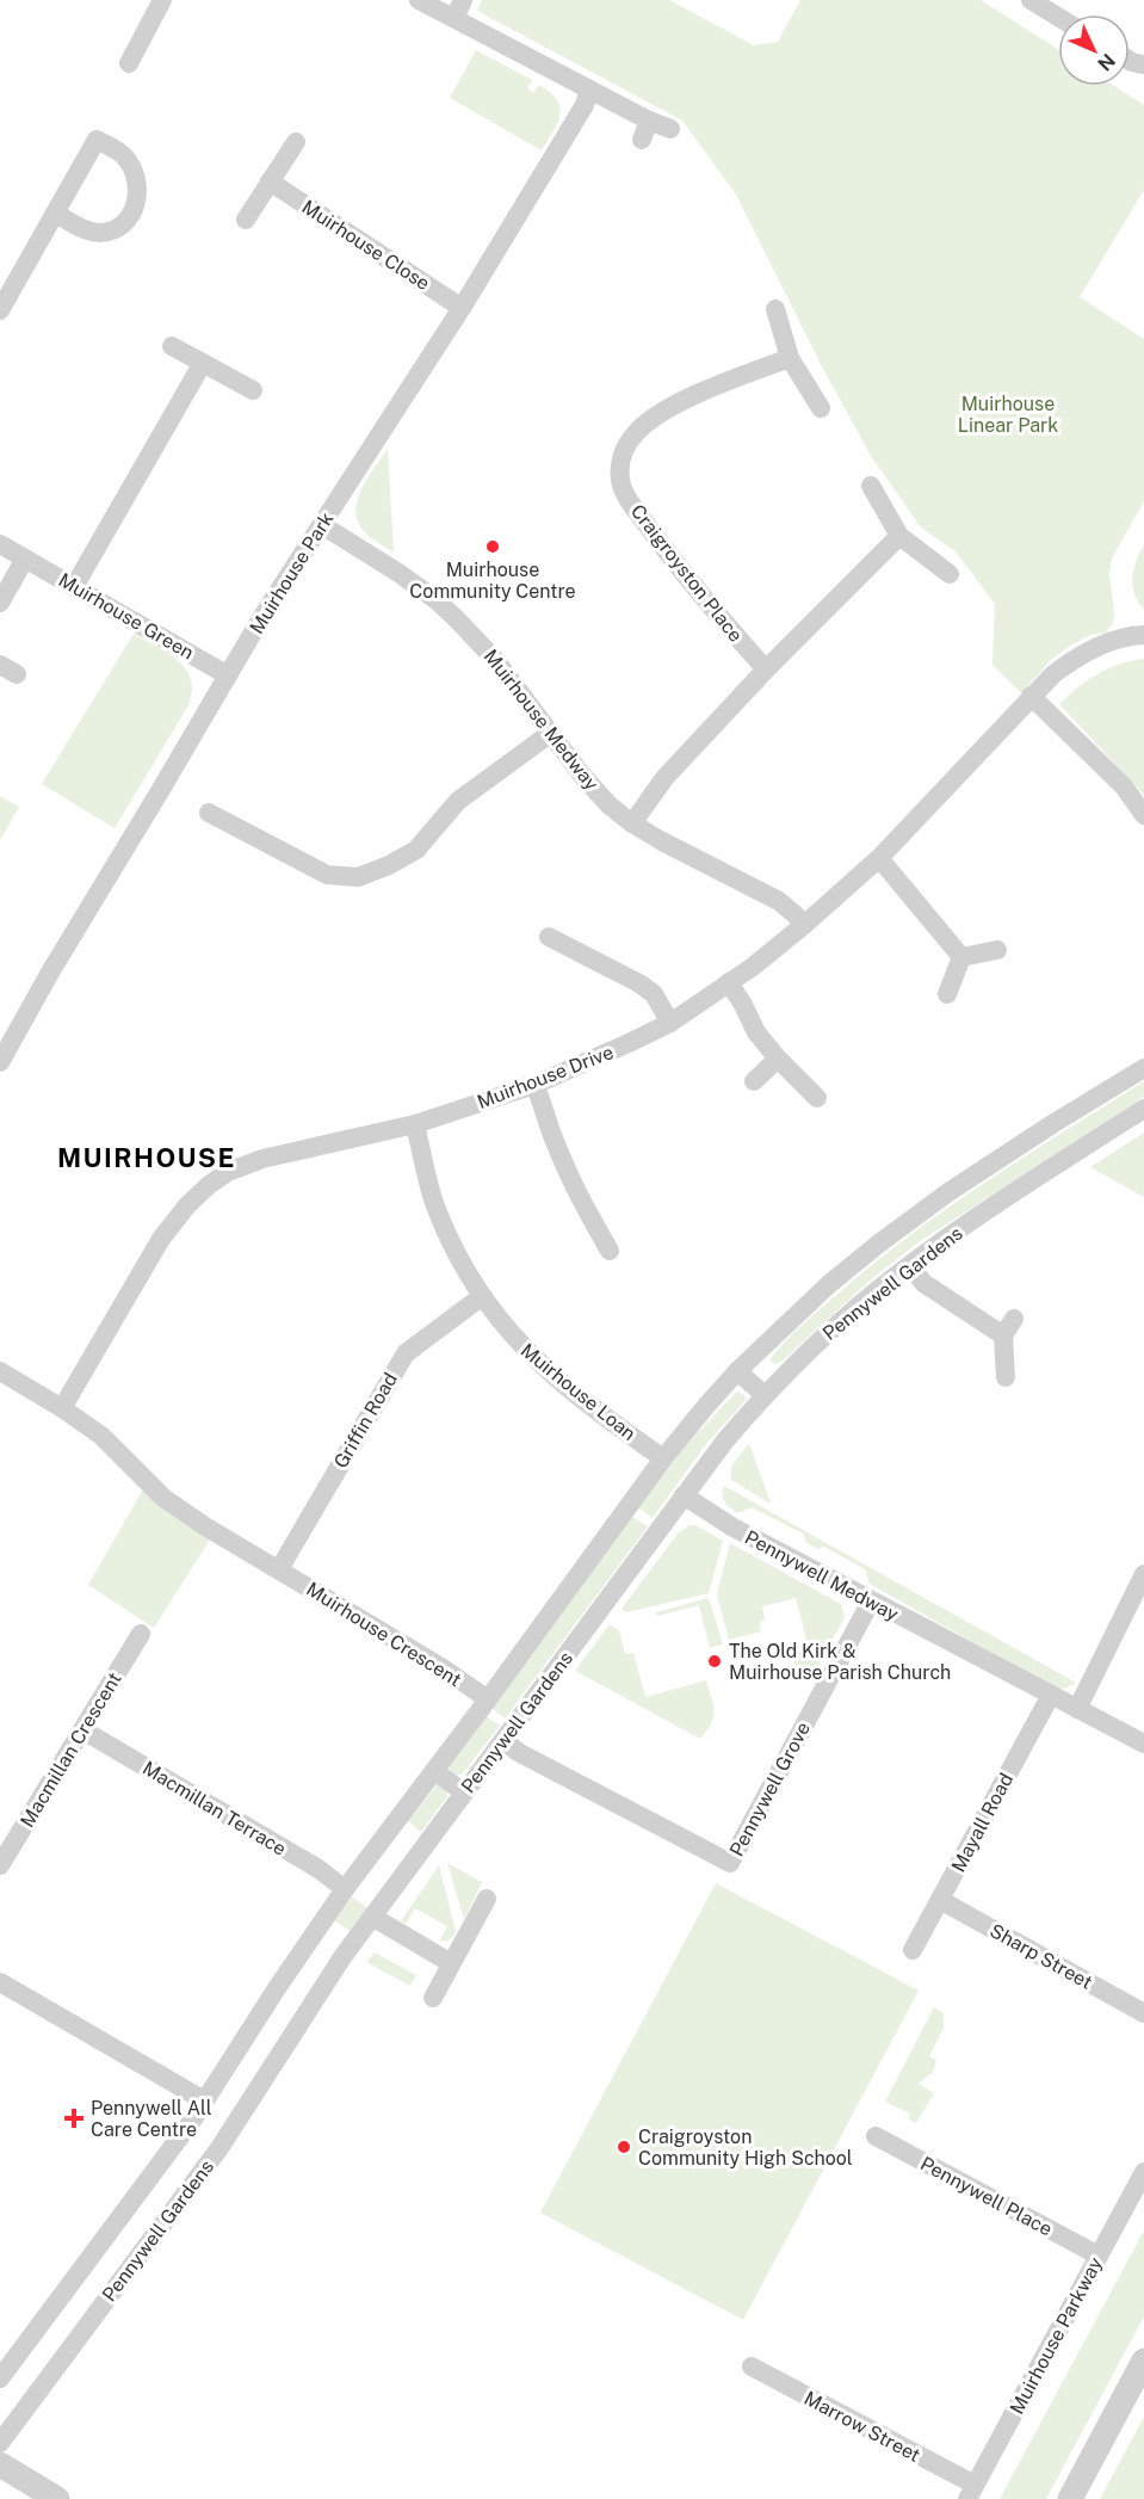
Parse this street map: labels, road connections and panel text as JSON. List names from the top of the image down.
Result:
{
  "streets": {
    "street": [
      "Muirhouse Close",
      "Muirhouse Park",
      "Craigroyston Place",
      "Muirhouse Green",
      "Muirhouse Medway",
      "Muirhouse Drive",
      "Pennywell Gardens",
      "Muirhouse Loan",
      "Griffin Road",
      "Pennywell Medway",
      "Muirhouse Crescent",
      "Macmillan Crescent",
      "Pennywell Grove",
      "Macmillan Terrace",
      "Mayall Road",
      "Sharp Street",
      "Pennywell Place",
      "Muirhouse Parkway",
      "Marrow Street"
    ]
  },
  "crossings": [
    ["Muirhouse Close", "Muirhouse Park"],
    ["Muirhouse Park", "Muirhouse Green"],
    ["Muirhouse Park", "Muirhouse Medway"],
    ["Muirhouse Medway", "Muirhouse Drive"],
    ["Muirhouse Drive", "Muirhouse Loan"],
    ["Muirhouse Drive", "Muirhouse Crescent"],
    ["Pennywell Gardens", "Muirhouse Loan"],
    ["Pennywell Gardens", "Pennywell Medway"],
    ["Pennywell Gardens", "Muirhouse Crescent"],
    ["Pennywell Gardens", "Pennywell Grove"],
    ["Pennywell Gardens", "Macmillan Terrace"],
    ["Muirhouse Loan", "Griffin Road"],
    ["Griffin Road", "Muirhouse Crescent"],
    ["Pennywell Medway", "Pennywell Grove"],
    ["Pennywell Medway", "Mayall Road"],
    ["Macmillan Crescent", "Macmillan Terrace"],
    ["Mayall Road", "Sharp Street"],
    ["Pennywell Place", "Muirhouse Parkway"],
    ["Muirhouse Parkway", "Marrow Street"]
  ],
  "districts": ["MUIRHOUSE"],
  "parks": ["Muirhouse Linear Park"],
  "places": {
    "other": ["Muirhouse Community Centre", "The Old Kirk & Muirhouse Parish Church", "Craigroyston Community High School"],
    "health": ["Pennywell All Care Centre"]
  },
  "north": "bottom right"
}
